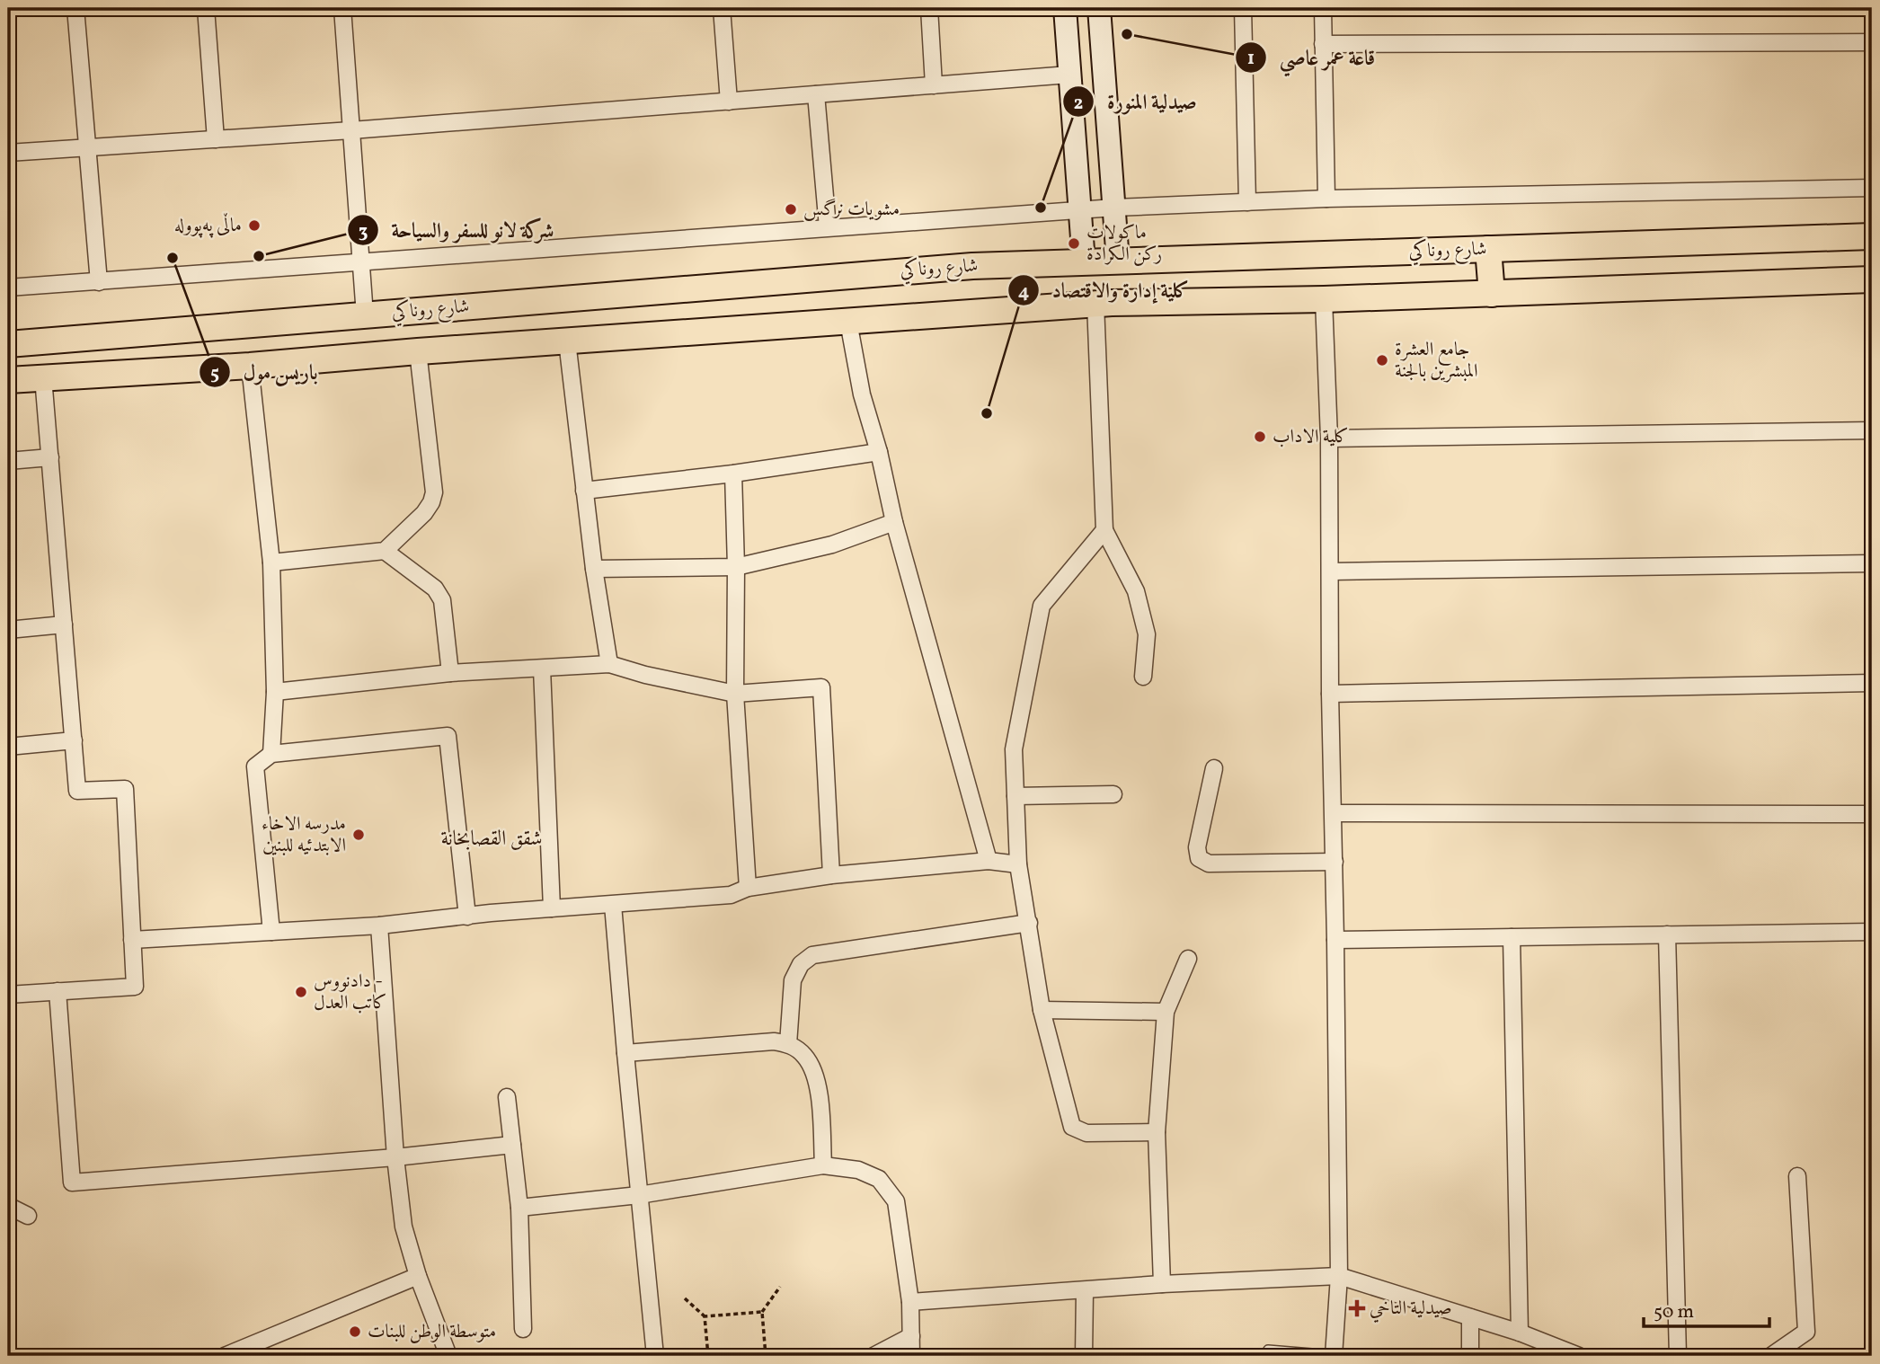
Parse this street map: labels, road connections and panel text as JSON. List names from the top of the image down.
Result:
{
  "streets": {
    "main road": ["شارع روناكي"]
  },
  "districts": ["شقق القصابخانة"],
  "places": {
    "other": [
      "قاعة عمر عاصي",
      "صيدلية المنورة",
      "مشويات نرگس",
      "ماڵی پەپوولە",
      "ماكولات ركن الكرادة",
      "شركة لانو للسفر والسياحة",
      "باريس مول",
      "جامع العشرة المبشرين بالجنة",
      "كلية إدارة والاقتصاد",
      "كلية الاداب",
      "مدرسه الاخاء الابتدئيه للبنين",
      "دادنووس - کاتب العدل",
      "متوسطة الوطن للبنات"
    ],
    "health": ["صيدلية التاخي"]
  },
  "scale_bar": "50 m"
}
